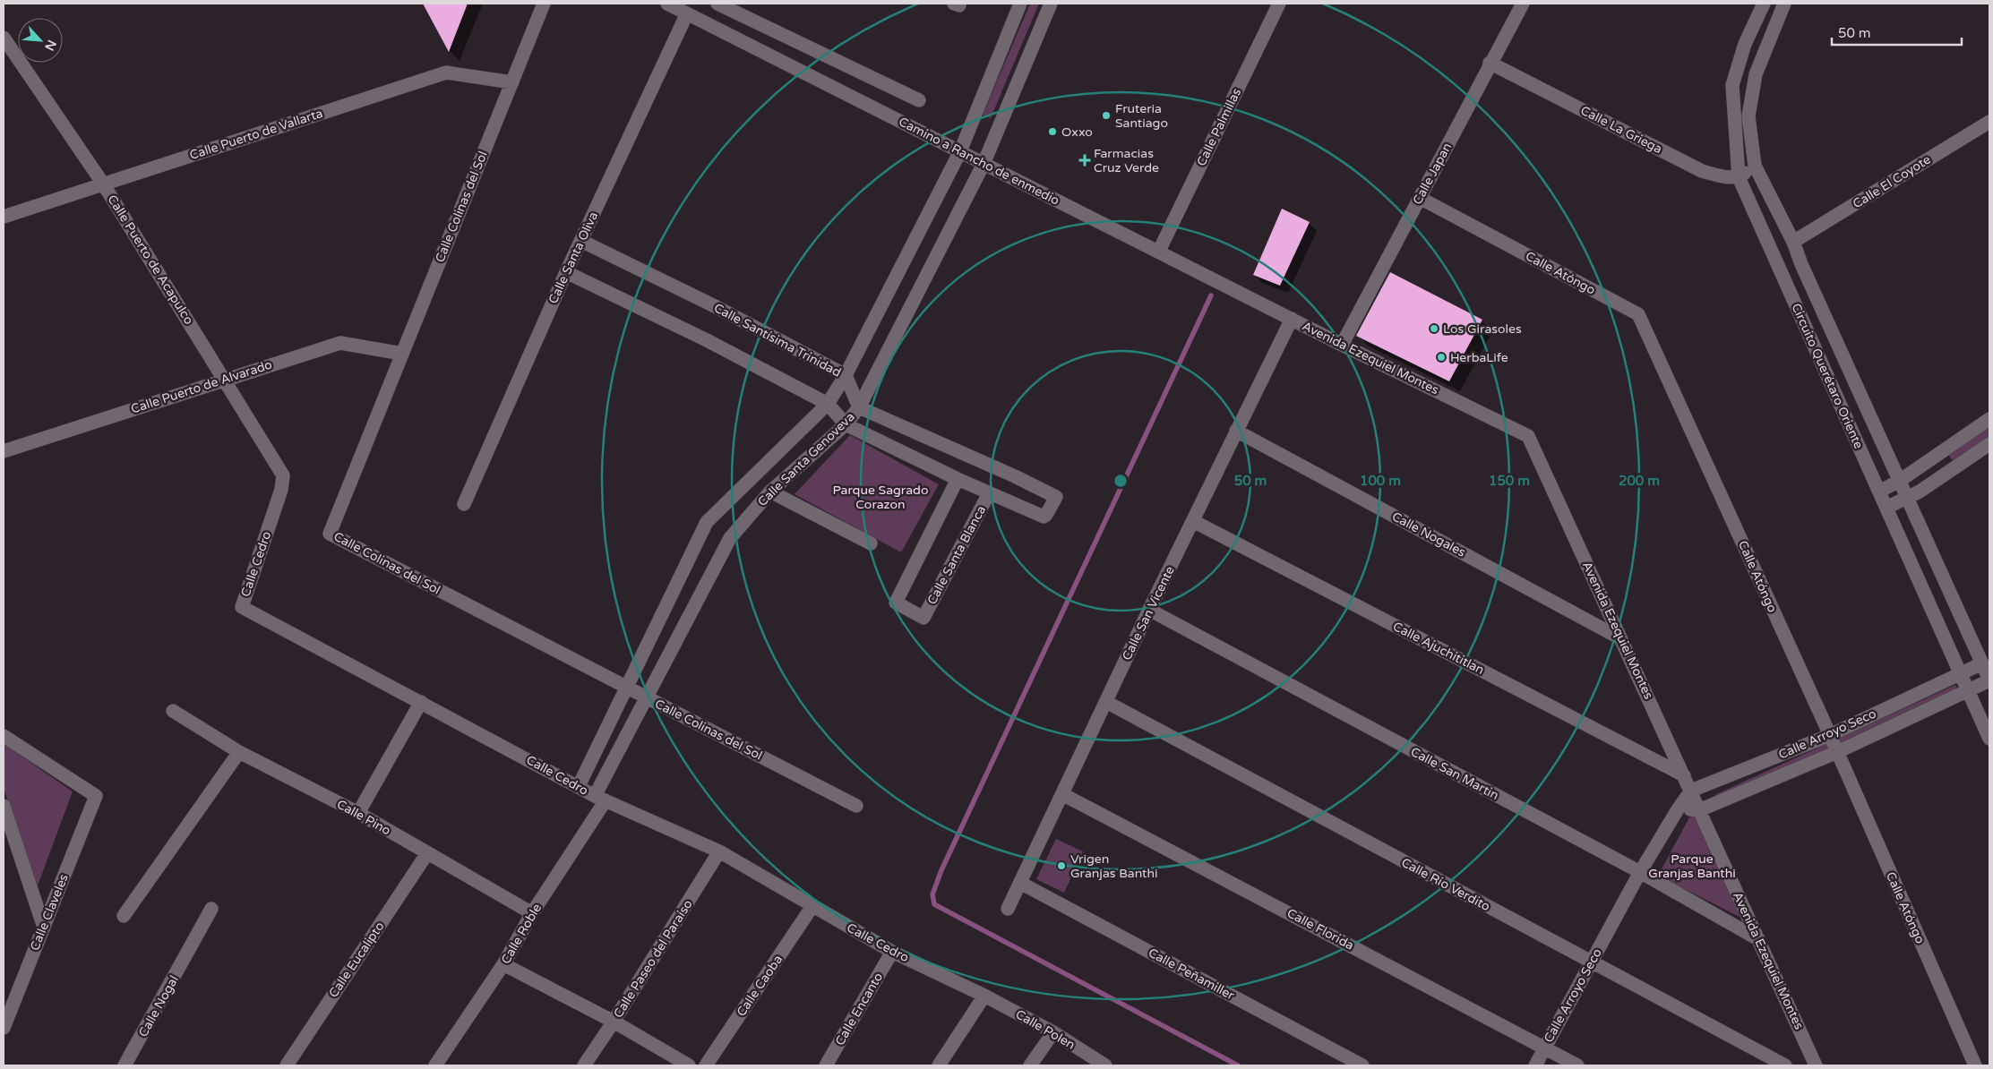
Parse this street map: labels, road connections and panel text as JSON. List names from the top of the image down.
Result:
{
  "streets": {
    "street": [
      "Calle Palmillas",
      "Calle La Griega",
      "Calle Puerto de Vallarta",
      "Camino a Rancho de enmedio",
      "Calle Japan",
      "Calle El Coyote",
      "Calle Colinas del Sol",
      "Calle Santa Oliva",
      "Calle Puerto de Acapulco",
      "Calle Atóngo",
      "Calle Santísima Trinidad",
      "Avenida Ezequiel Montes",
      "Circuito Querétaro Oriente",
      "Calle Puerto de Alvarado",
      "Calle Santa Genoveva",
      "Calle Nogales",
      "Calle Santa Blanca",
      "Calle Cedro",
      "Calle San Vicente",
      "Calle Ajuchititlan",
      "Calle Arroyo Seco",
      "Calle San Martin",
      "Calle Pino",
      "Calle Río Verdito",
      "Calle Claveles",
      "Calle Florida",
      "Calle Roble",
      "Calle Paseo del Paraíso",
      "Calle Eucalipto",
      "Calle Peñamiller",
      "Calle Caoba",
      "Calle Nogal",
      "Calle Encanto",
      "Calle Polen"
    ]
  },
  "crossings": [
    ["Calle Palmillas", "Camino a Rancho de enmedio"],
    ["Calle La Griega", "Calle Japan"],
    ["Calle La Griega", "Circuito Querétaro Oriente"],
    ["Calle Puerto de Vallarta", "Calle Colinas del Sol"],
    ["Calle Puerto de Vallarta", "Calle Puerto de Acapulco"],
    ["Camino a Rancho de enmedio", "Calle Santa Oliva"],
    ["Camino a Rancho de enmedio", "Avenida Ezequiel Montes"],
    ["Camino a Rancho de enmedio", "Calle Santa Genoveva"],
    ["Camino a Rancho de enmedio", "Calle San Vicente"],
    ["Calle Japan", "Calle Atóngo"],
    ["Calle Japan", "Avenida Ezequiel Montes"],
    ["Calle El Coyote", "Circuito Querétaro Oriente"],
    ["Calle Colinas del Sol", "Calle Puerto de Alvarado"],
    ["Calle Colinas del Sol", "Calle Santa Genoveva"],
    ["Calle Santa Oliva", "Calle Santísima Trinidad"],
    ["Calle Puerto de Acapulco", "Calle Puerto de Alvarado"],
    ["Calle Puerto de Acapulco", "Calle Cedro"],
    ["Calle Atóngo", "Calle Arroyo Seco"],
    ["Calle Santísima Trinidad", "Calle Santa Genoveva"],
    ["Avenida Ezequiel Montes", "Calle Nogales"],
    ["Avenida Ezequiel Montes", "Calle San Vicente"],
    ["Avenida Ezequiel Montes", "Calle Ajuchititlan"],
    ["Avenida Ezequiel Montes", "Calle Arroyo Seco"],
    ["Avenida Ezequiel Montes", "Calle San Martin"],
    ["Circuito Querétaro Oriente", "Calle Arroyo Seco"],
    ["Calle Santa Genoveva", "Calle Cedro"],
    ["Calle Santa Genoveva", "Calle Roble"],
    ["Calle Nogales", "Calle San Vicente"],
    ["Calle Cedro", "Calle Roble"],
    ["Calle Cedro", "Calle Paseo del Paraíso"],
    ["Calle Cedro", "Calle Caoba"],
    ["Calle Cedro", "Calle Encanto"],
    ["Calle Cedro", "Calle Polen"],
    ["Calle San Vicente", "Calle Ajuchititlan"],
    ["Calle San Vicente", "Calle San Martin"],
    ["Calle San Vicente", "Calle Río Verdito"],
    ["Calle San Vicente", "Calle Florida"],
    ["Calle San Vicente", "Calle Peñamiller"],
    ["Calle Arroyo Seco", "Calle San Martin"],
    ["Calle Arroyo Seco", "Calle Río Verdito"],
    ["Calle Arroyo Seco", "Calle Florida"],
    ["Calle Pino", "Calle Roble"],
    ["Calle Pino", "Calle Eucalipto"]
  ],
  "parks": ["Parque Sagrado Corazon", "Parque Granjas Banthi"],
  "places": {
    "other": [
      "Fruteria Santiago",
      "Oxxo",
      "Los Girasoles",
      "HerbaLife",
      "Vrigen Granjas Banthi"
    ],
    "health": ["Farmacias Cruz Verde"]
  },
  "scale_bar": "50 m",
  "north": "bottom right",
  "rings": [
    "50 m",
    "100 m",
    "150 m",
    "200 m"
  ]
}
